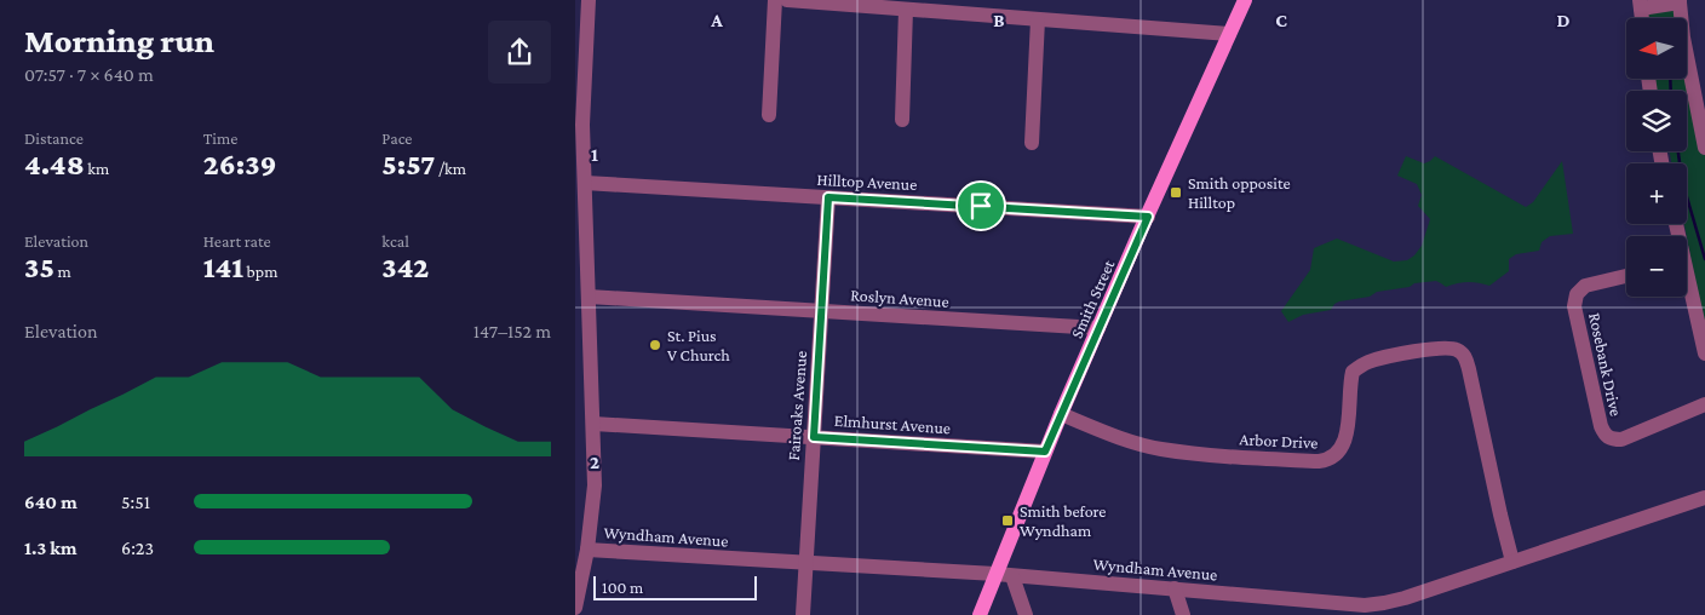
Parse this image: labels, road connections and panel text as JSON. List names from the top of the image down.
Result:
{
  "streets": {
    "main road": ["Smith Street"],
    "street": [
      "Hilltop Avenue",
      "Roslyn Avenue",
      "Rosebank Drive",
      "Fairoaks Avenue",
      "Elmhurst Avenue",
      "Arbor Drive",
      "Wyndham Avenue"
    ]
  },
  "crossings": [
    ["Hilltop Avenue", "Smith Street"],
    ["Hilltop Avenue", "Fairoaks Avenue"],
    ["Roslyn Avenue", "Smith Street"],
    ["Roslyn Avenue", "Fairoaks Avenue"],
    ["Smith Street", "Elmhurst Avenue"],
    ["Smith Street", "Arbor Drive"],
    ["Smith Street", "Wyndham Avenue"],
    ["Fairoaks Avenue", "Elmhurst Avenue"],
    ["Fairoaks Avenue", "Wyndham Avenue"],
    ["Arbor Drive", "Wyndham Avenue"]
  ],
  "places": {
    "transit": ["Smith opposite Hilltop", "Smith before Wyndham"],
    "other": ["St. Pius V Church"]
  },
  "scale_bar": "100 m",
  "north": "left",
  "page": {
    "heading": ["Morning run", "07:57 · 7 × 640 m"],
    "map_buttons": ["+", "−"],
    "stats": [
      ["Distance", "4.48 km"],
      ["Time", "26:39"],
      ["Pace", "5:57 /km"],
      ["Elevation", "35 m"],
      ["Heart rate", "141 bpm"],
      ["kcal", "342"]
    ],
    "chart": ["Elevation", "147–152 m"],
    "list": [
      {
        "name": "640 m",
        "note": "5:51"
      },
      {
        "name": "1.3 km",
        "note": "6:23"
      }
    ],
    "scale": "100 m"
  },
  "grid": {
    "columns": [
      "A",
      "B",
      "C",
      "D"
    ],
    "rows": ["1", "2"]
  }
}
